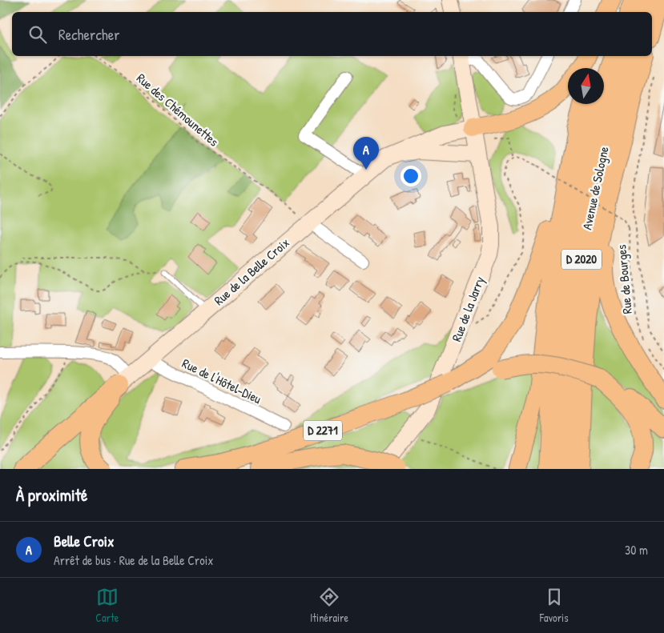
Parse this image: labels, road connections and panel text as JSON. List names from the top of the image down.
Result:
{
  "streets": {
    "highway": ["D 2271"],
    "main road": [
      "Avenue de Sologne",
      "D 2020",
      "Rue de la Belle Croix",
      "Rue de la Jarry"
    ],
    "street": ["Rue de l'Hôtel-Dieu"],
    "path": ["Rue des Chémounettes", "Rue de Bourges"]
  },
  "crossings": [
    ["Rue des Chémounettes", "Rue de la Belle Croix"],
    ["Rue de la Belle Croix", "Rue de la Jarry"],
    ["Rue de la Belle Croix", "Rue de l'Hôtel-Dieu"]
  ],
  "north": "top",
  "page": {
    "search": "Rechercher",
    "pins": "A",
    "heading": "À proximité",
    "list": [
      {
        "mark": "A",
        "name": "Belle Croix",
        "note": "Arrêt de bus · Rue de la Belle Croix",
        "value": "30 m"
      }
    ],
    "nav": ["Carte", "Itinéraire", "Favoris"]
  }
}
